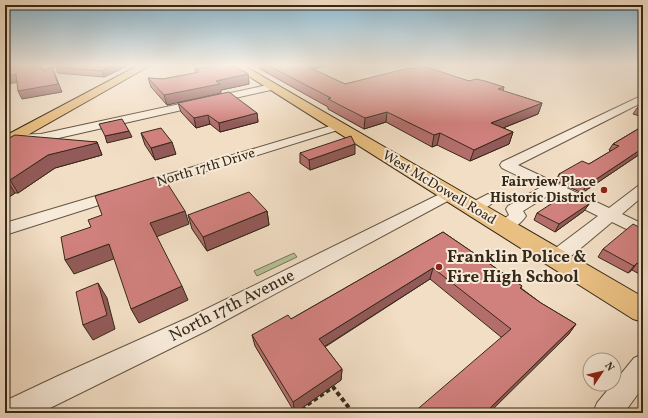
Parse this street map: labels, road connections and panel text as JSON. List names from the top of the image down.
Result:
{
  "streets": {
    "main road": ["West McDowell Road"],
    "street": ["North 17th Drive", "North 17th Avenue"]
  },
  "crossings": [
    ["North 17th Drive", "West McDowell Road"],
    ["West McDowell Road", "North 17th Avenue"]
  ],
  "places": ["Fairview Place Historic District", "Franklin Police & Fire High School"],
  "north": "top right"
}
